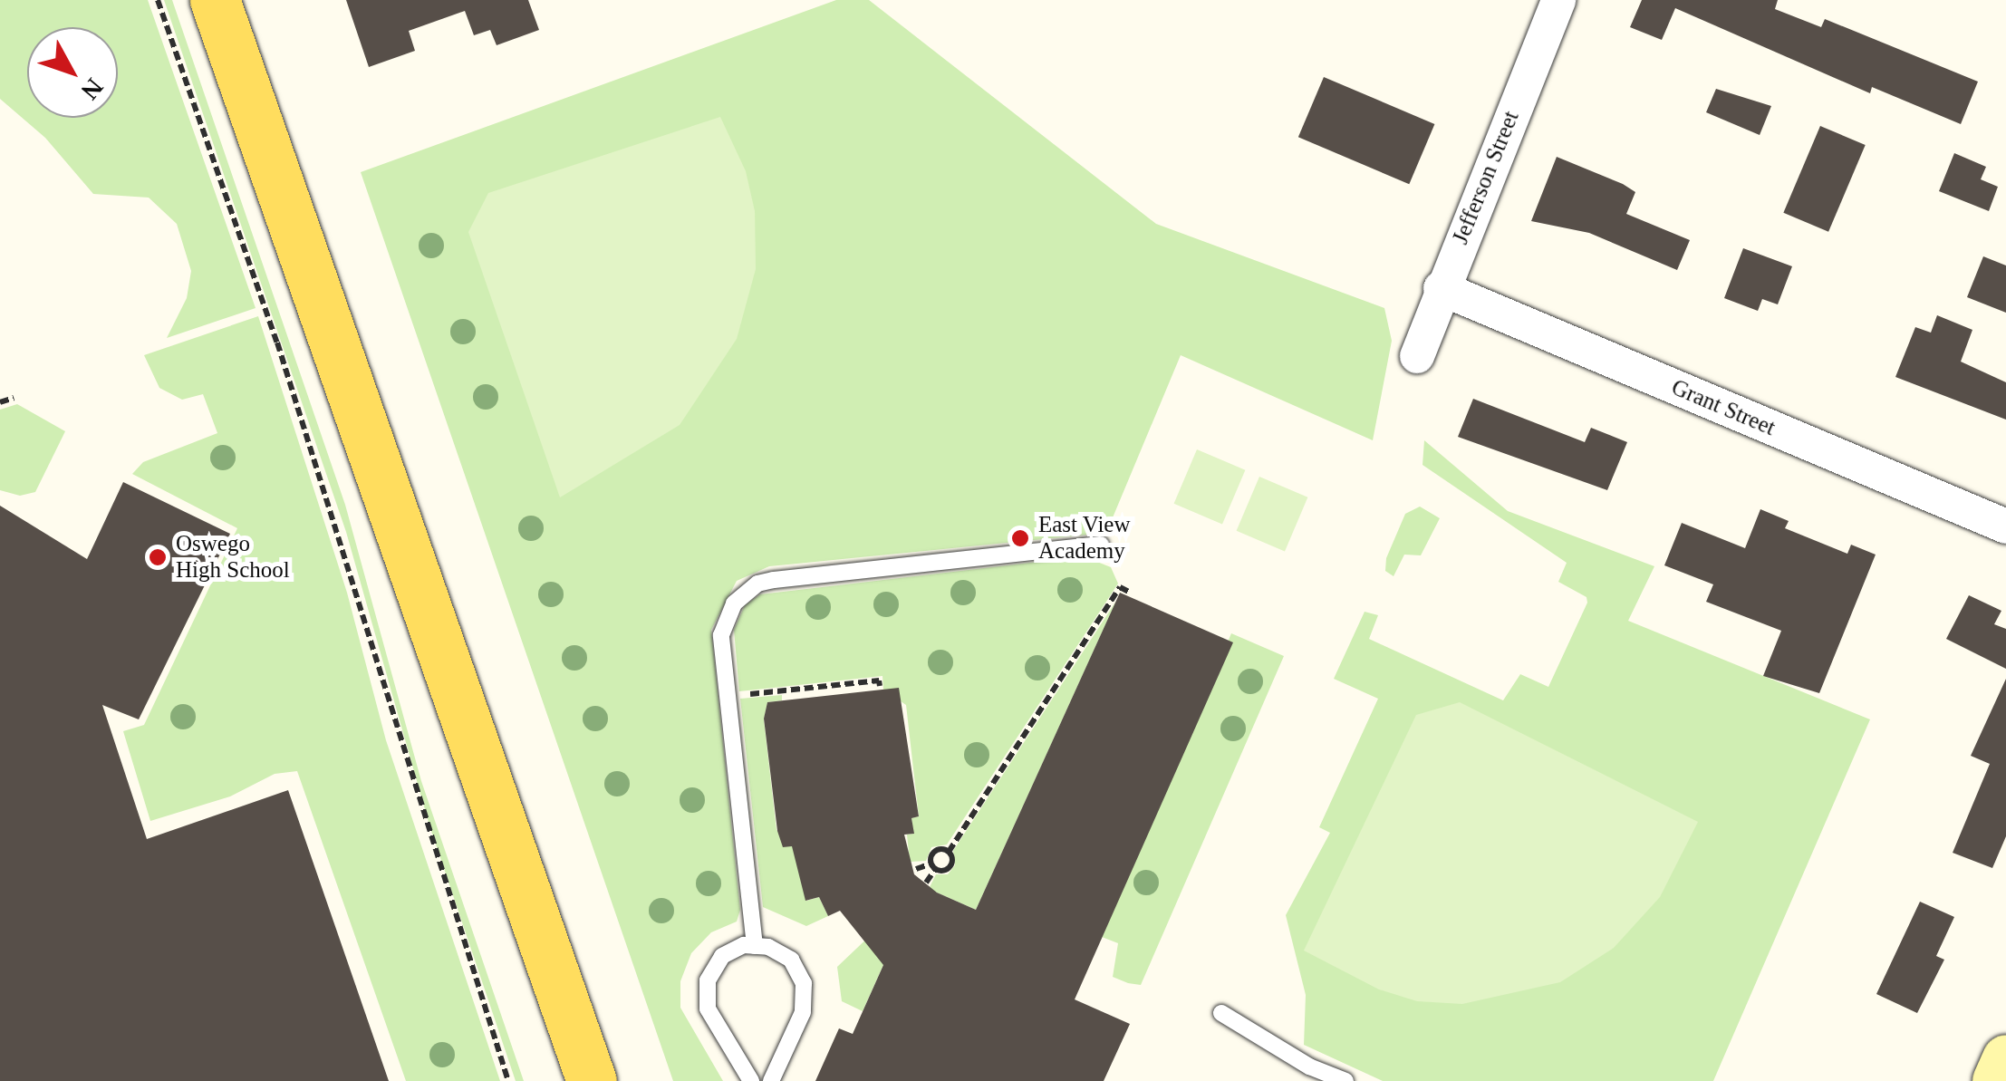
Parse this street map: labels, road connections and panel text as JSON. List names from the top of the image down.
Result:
{
  "streets": {
    "street": ["Jefferson Street", "Grant Street"]
  },
  "crossings": [
    ["Jefferson Street", "Grant Street"]
  ],
  "places": ["East View Academy", "Oswego High School"],
  "north": "bottom right"
}
